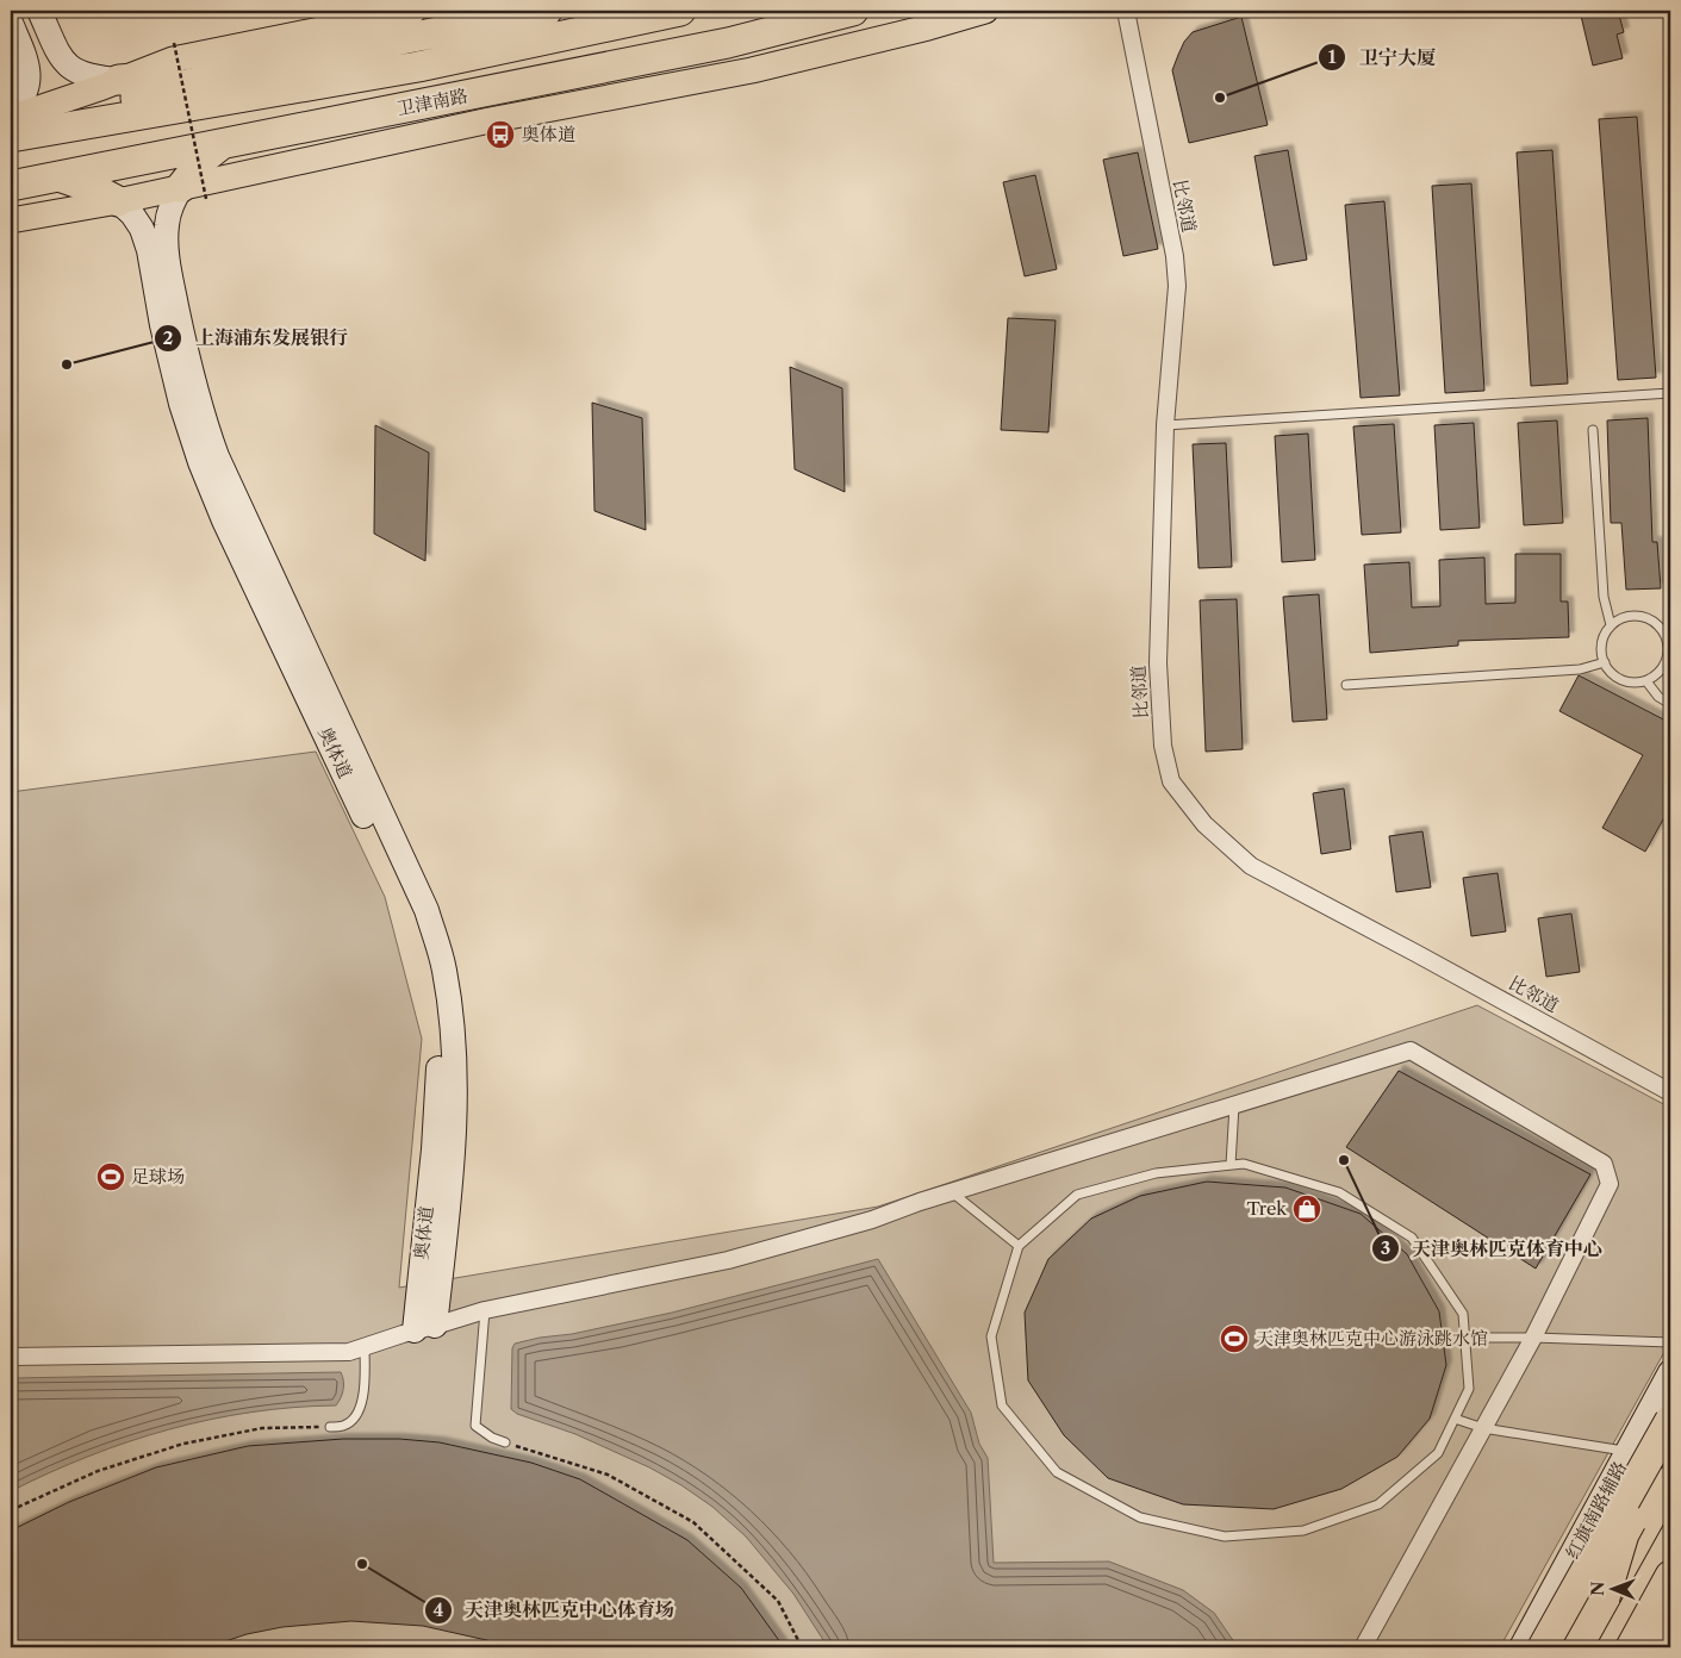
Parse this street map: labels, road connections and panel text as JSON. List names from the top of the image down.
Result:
{
  "streets": {
    "highway": ["卫津南路"],
    "street": ["比邻道", "奥体道", "红旗南路辅路"]
  },
  "places": {
    "other": [
      "卫宁大厦",
      "上海浦东发展银行",
      "天津奥林匹克体育中心",
      "天津奥林匹克中心体育场"
    ],
    "bus stop": ["奥体道"],
    "sports": ["足球场", "天津奥林匹克中心游泳跳水馆"],
    "shop": ["Trek"]
  },
  "north": "left"
}
